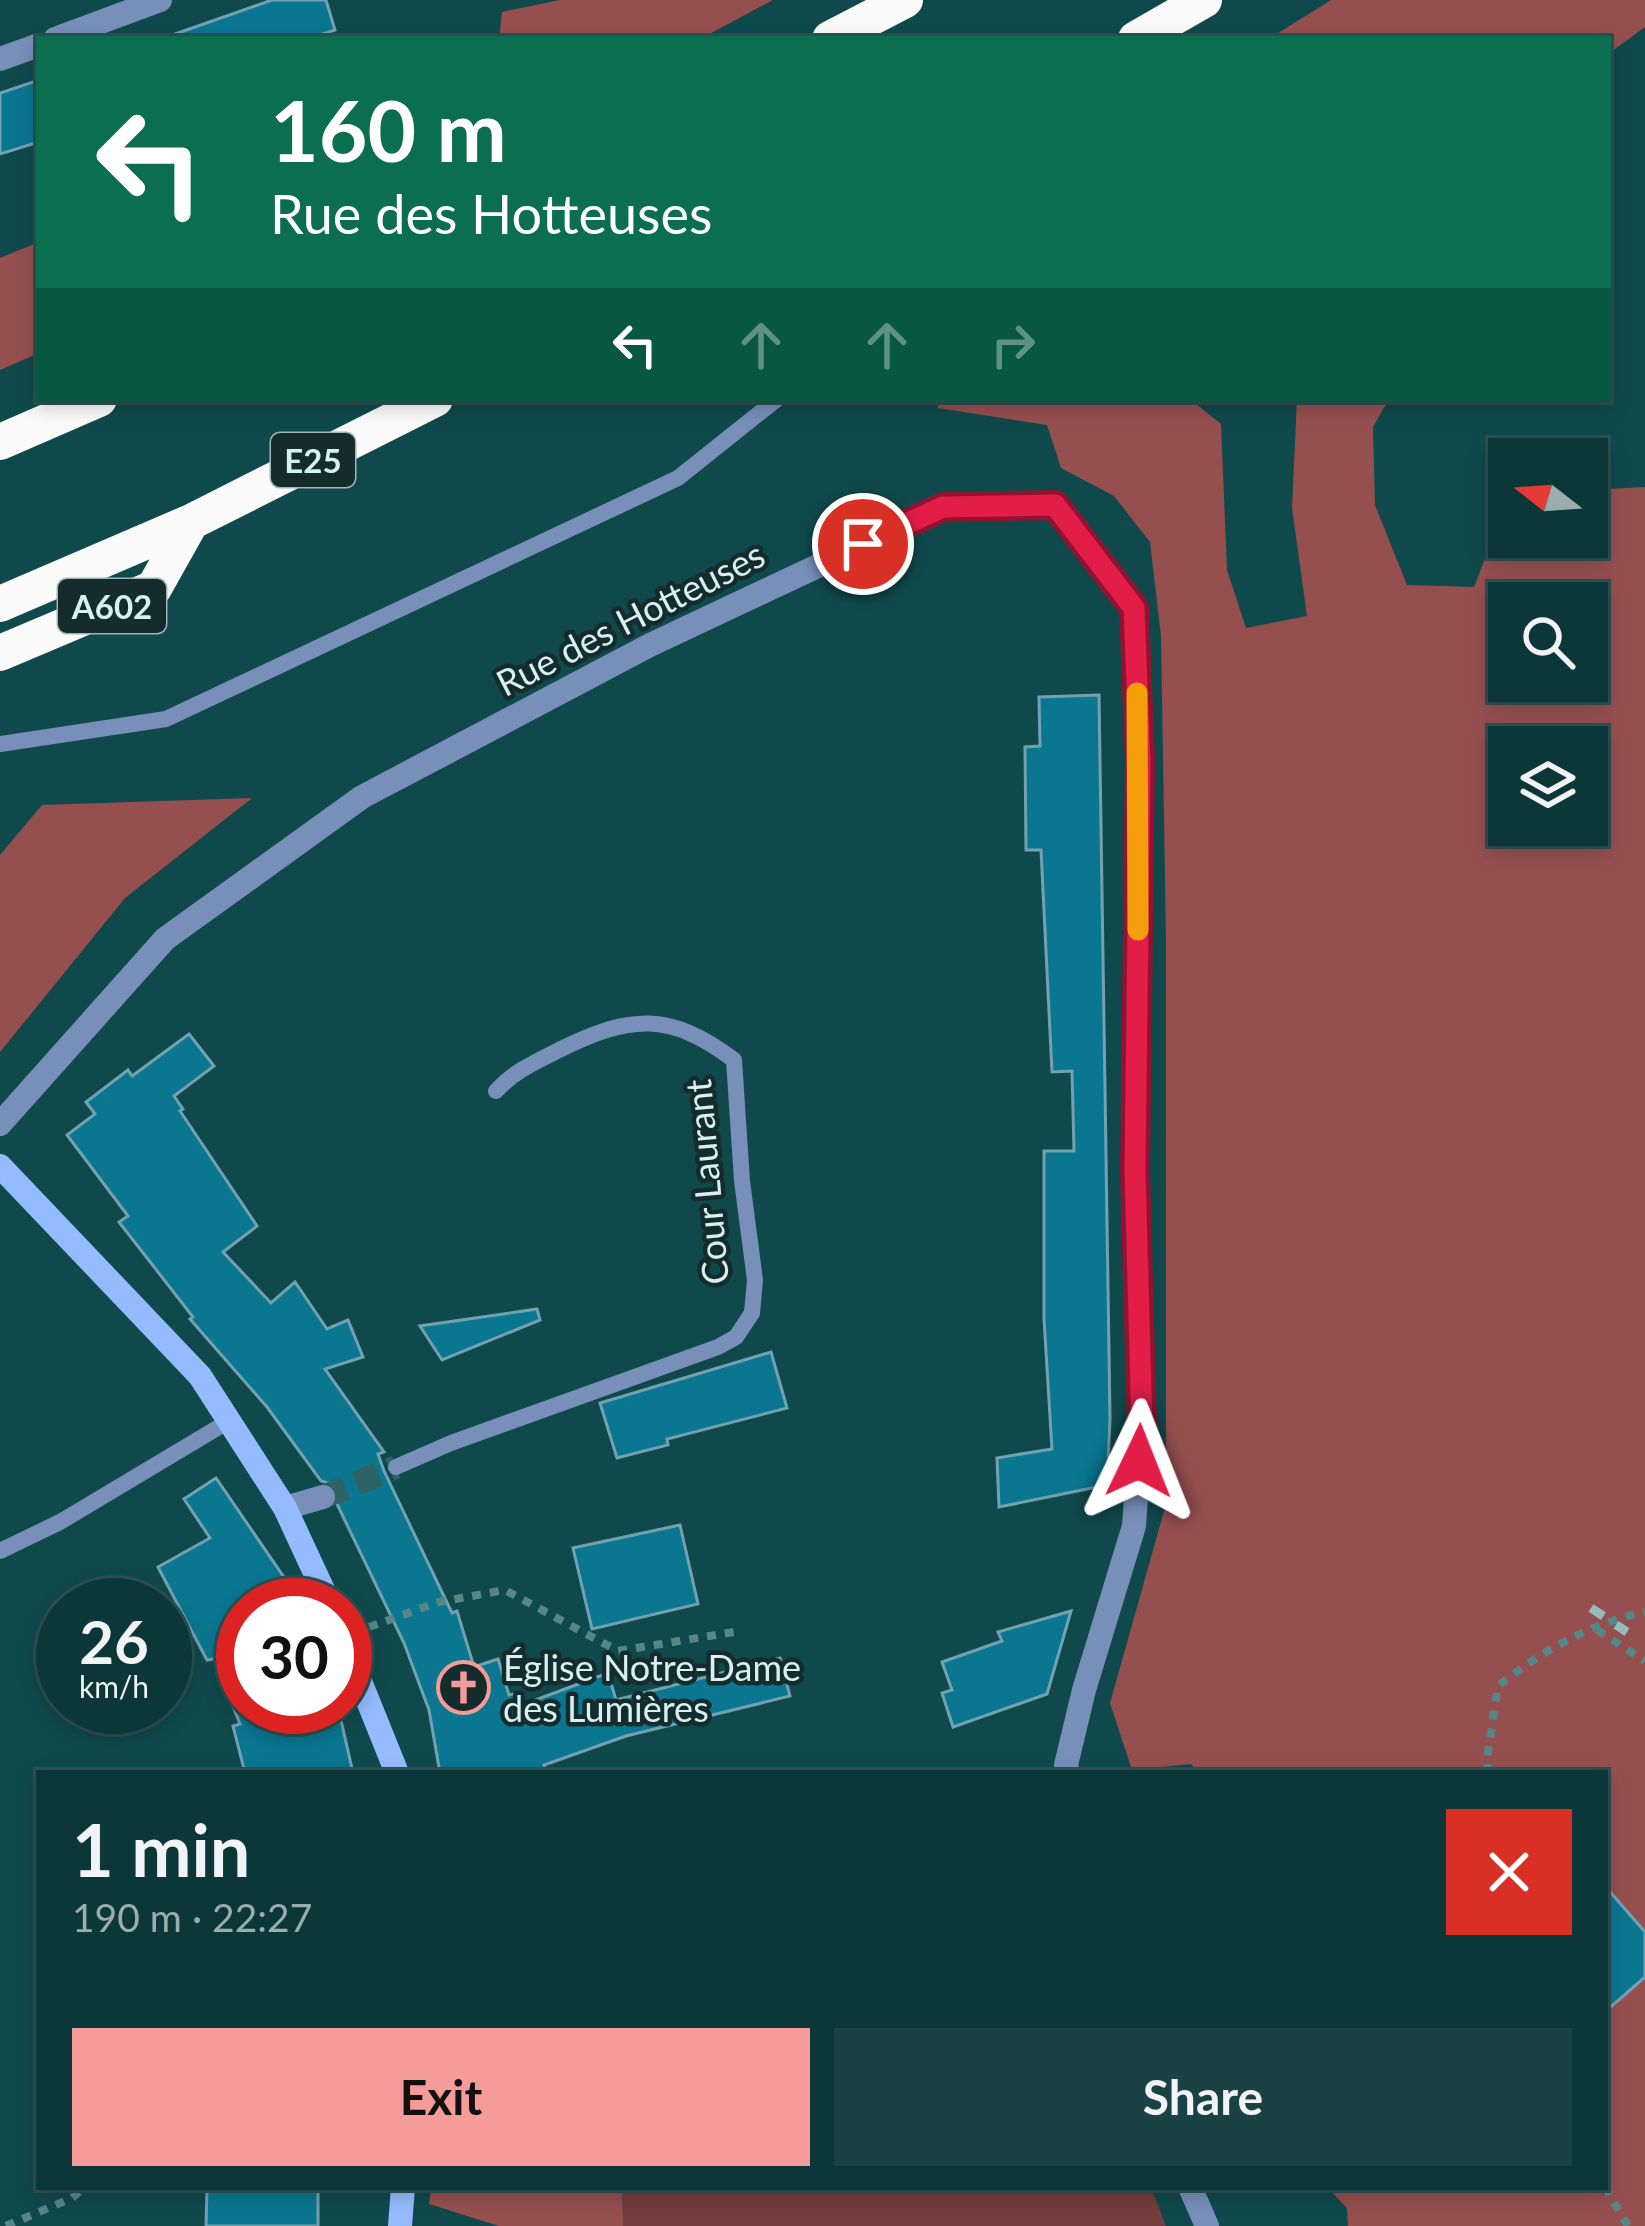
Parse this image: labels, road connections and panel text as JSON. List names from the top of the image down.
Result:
{
  "streets": {
    "highway": ["E25", "A602"],
    "street": ["Rue des Hotteuses"],
    "lane": ["Cour Laurant"]
  },
  "crossings": [
    ["E25", "A602"]
  ],
  "places": {
    "church": ["Église Notre-Dame des Lumières"]
  },
  "north": "left",
  "page": {
    "turn": ["160 m", "Rue des Hotteuses"],
    "speed": "26 km/h",
    "limit": "30",
    "heading": ["1 min", "190 m · 22:27"],
    "buttons": ["Exit", "Share"]
  }
}
